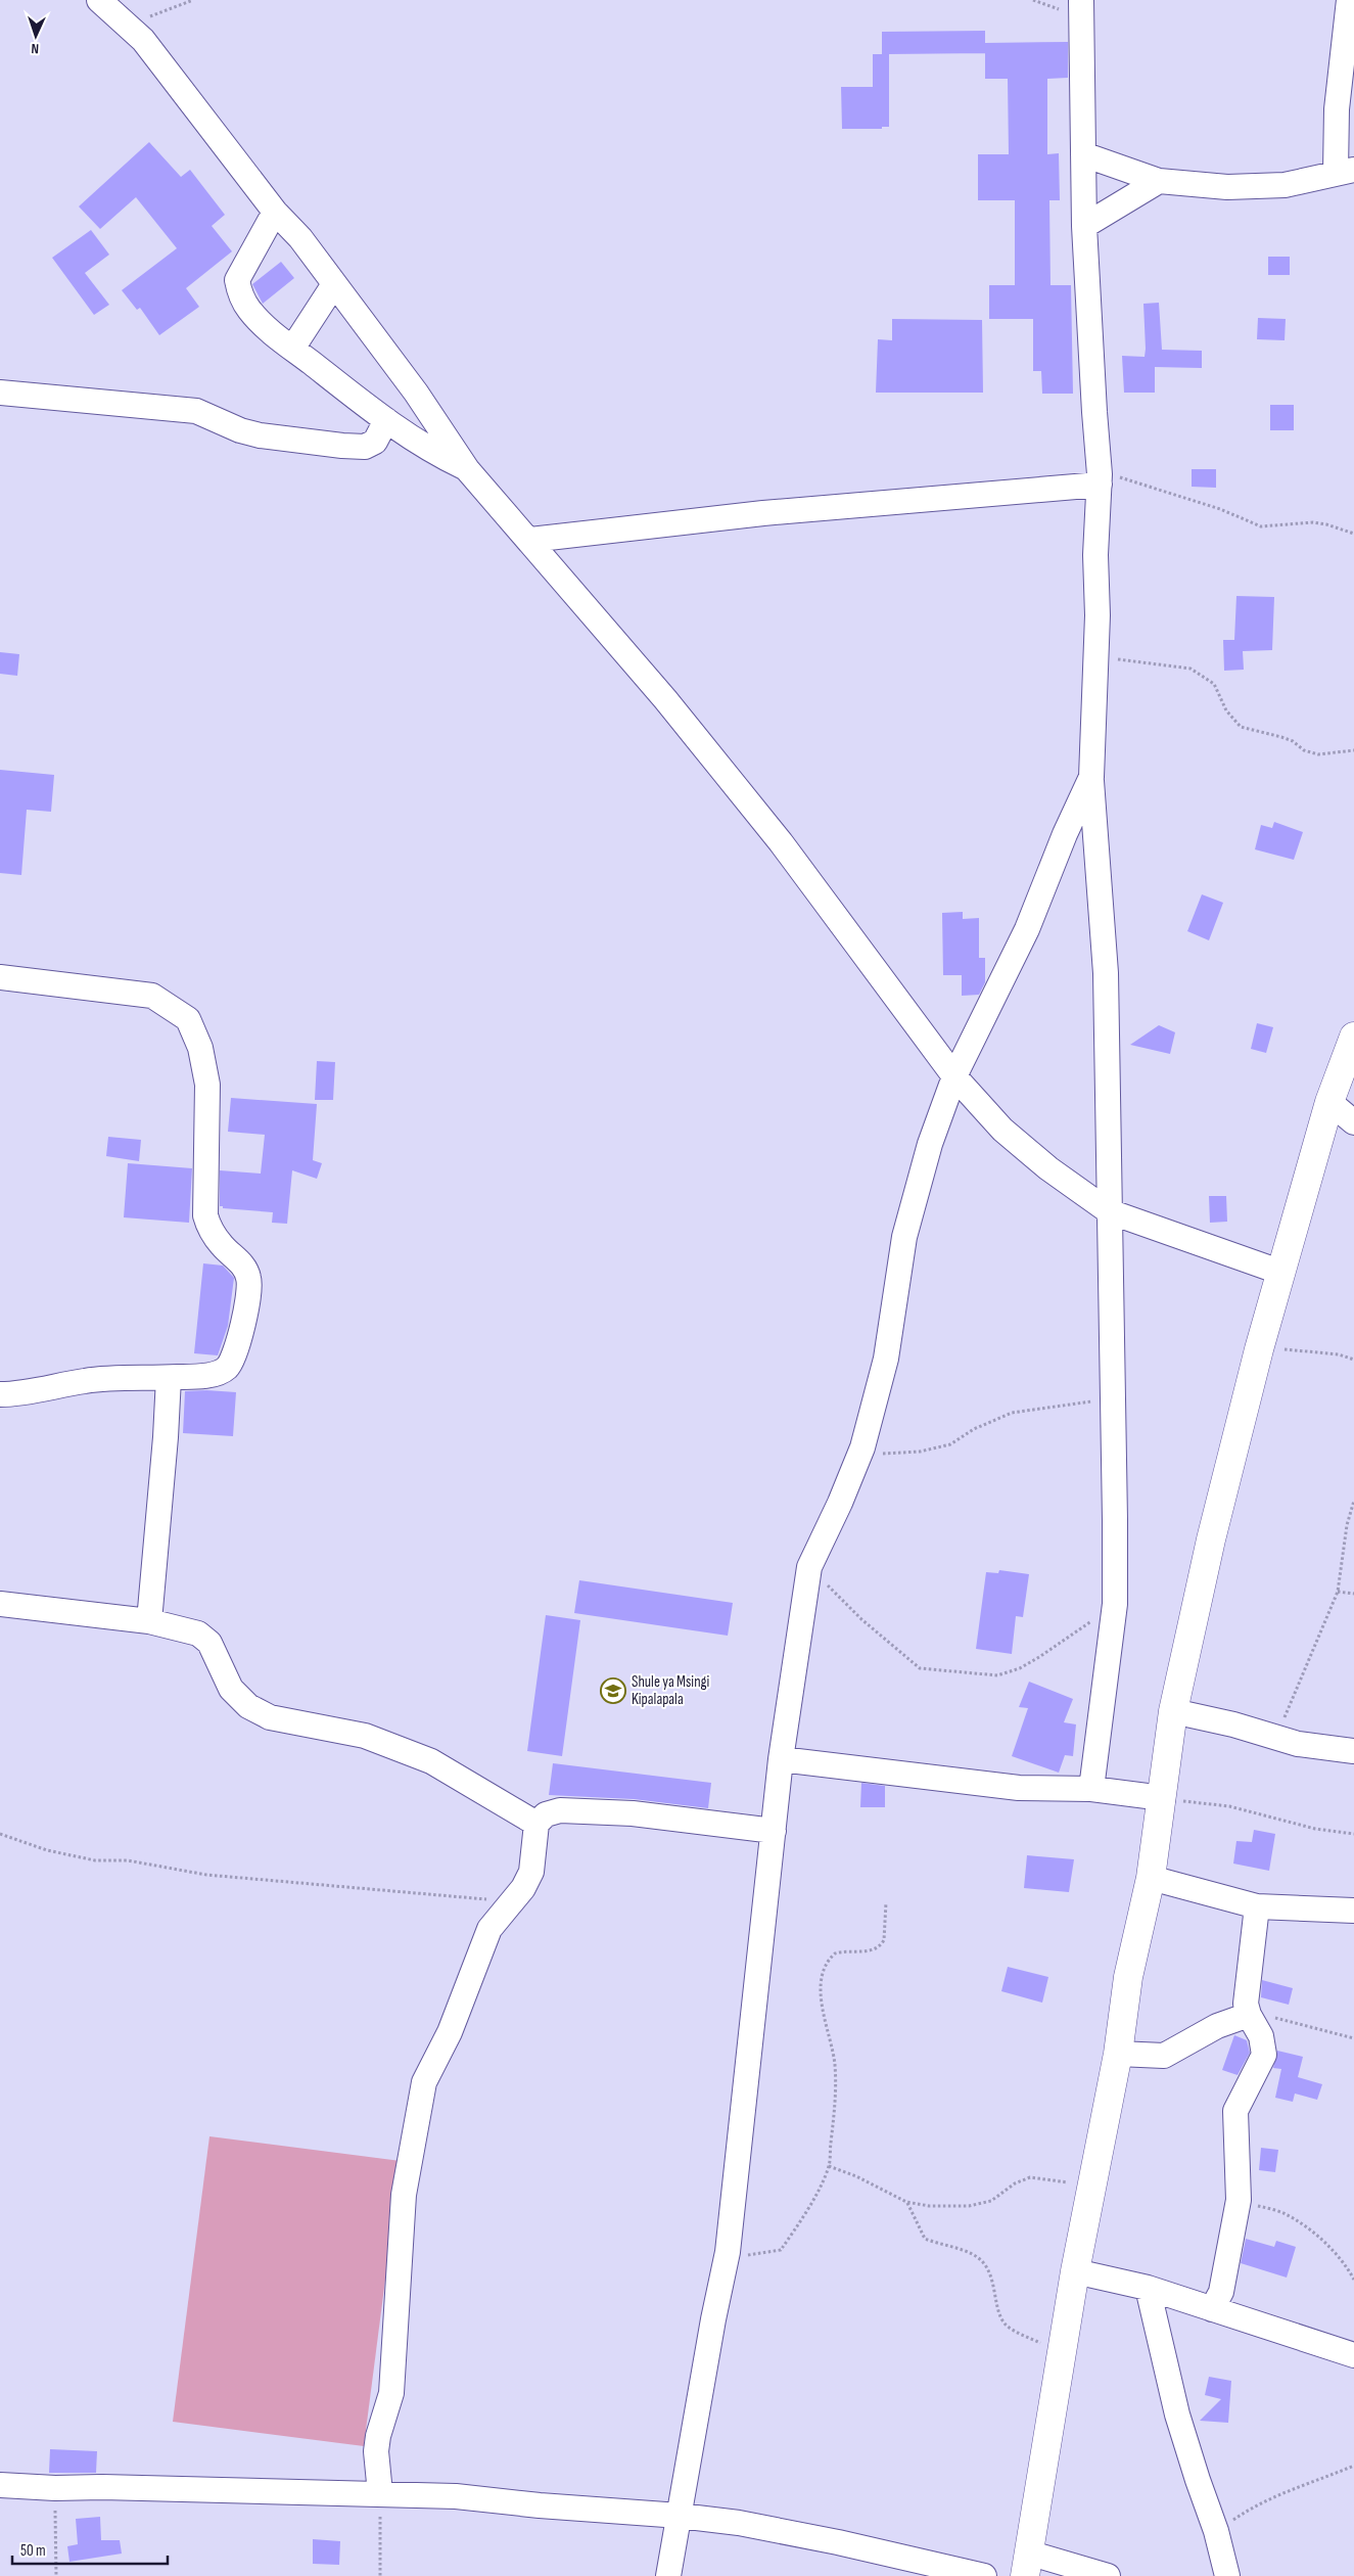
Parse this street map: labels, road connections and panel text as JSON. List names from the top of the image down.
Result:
{
  "places": {
    "school or university": ["Shule ya Msingi Kipalapala"]
  },
  "scale_bar": "50 m",
  "north": "bottom"
}
